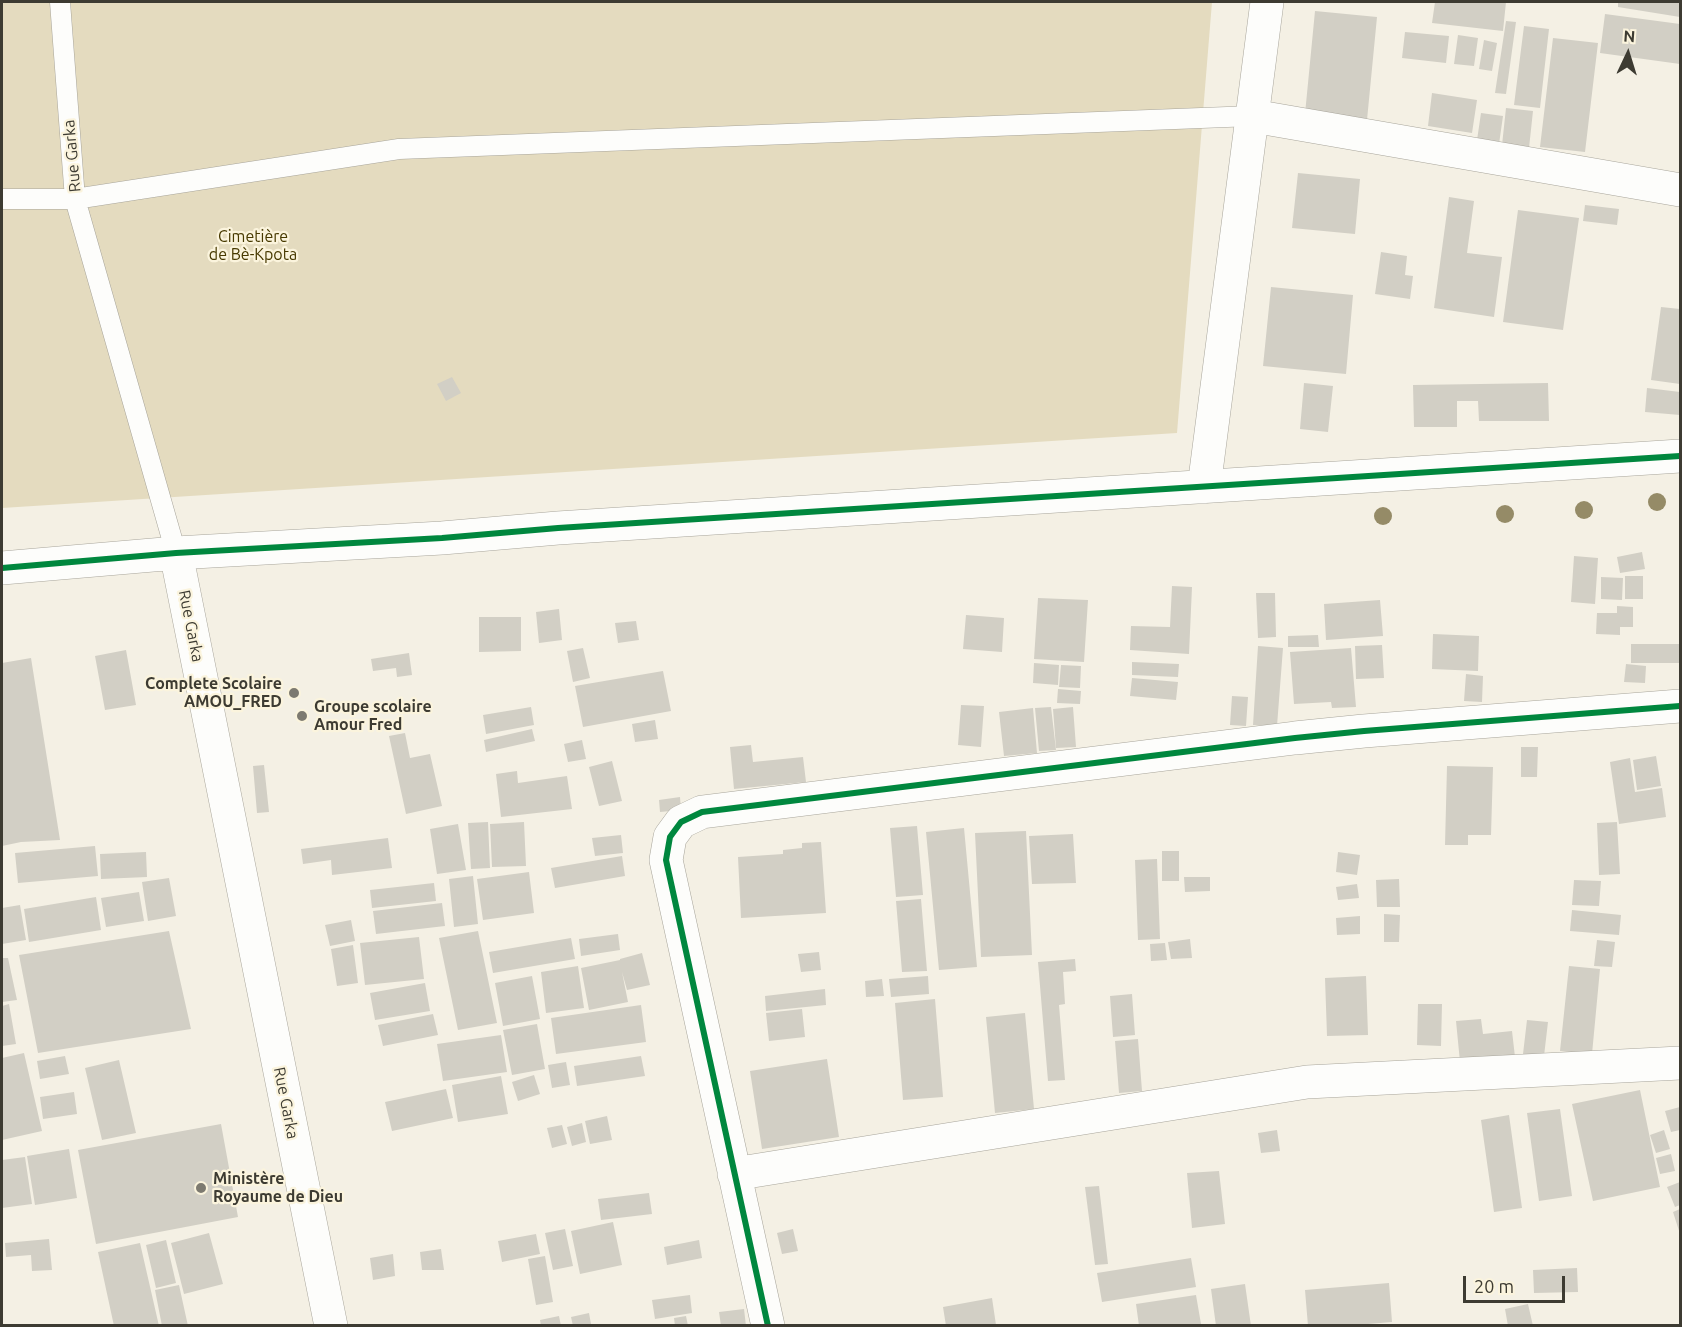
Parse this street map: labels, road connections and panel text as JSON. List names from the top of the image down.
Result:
{
  "streets": {
    "street": ["Rue Garka"]
  },
  "parks": ["Cimetière de Bè-Kpota"],
  "places": ["Complete Scolaire AMOU_FRED", "Groupe scolaire Amour Fred", "Ministère Royaume de Dieu"],
  "scale_bar": "20 m",
  "north": "top"
}
